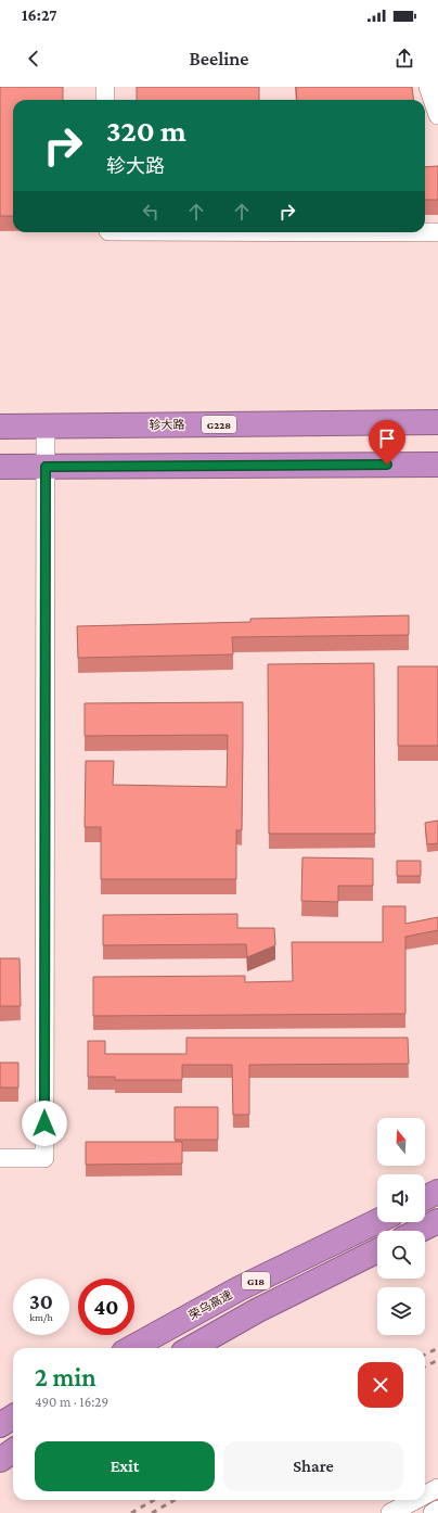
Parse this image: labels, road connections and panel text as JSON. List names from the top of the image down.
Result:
{
  "streets": {
    "highway": [
      "轸大路",
      "G228",
      "G18",
      "荣乌高速"
    ]
  },
  "north": "top",
  "page": {
    "status": "16:27",
    "header": "Beeline",
    "turn": ["320 m", "轸大路"],
    "speed": "30 km/h",
    "limit": "40",
    "heading": ["2 min", "490 m · 16:29"],
    "buttons": ["Exit", "Share"]
  }
}
